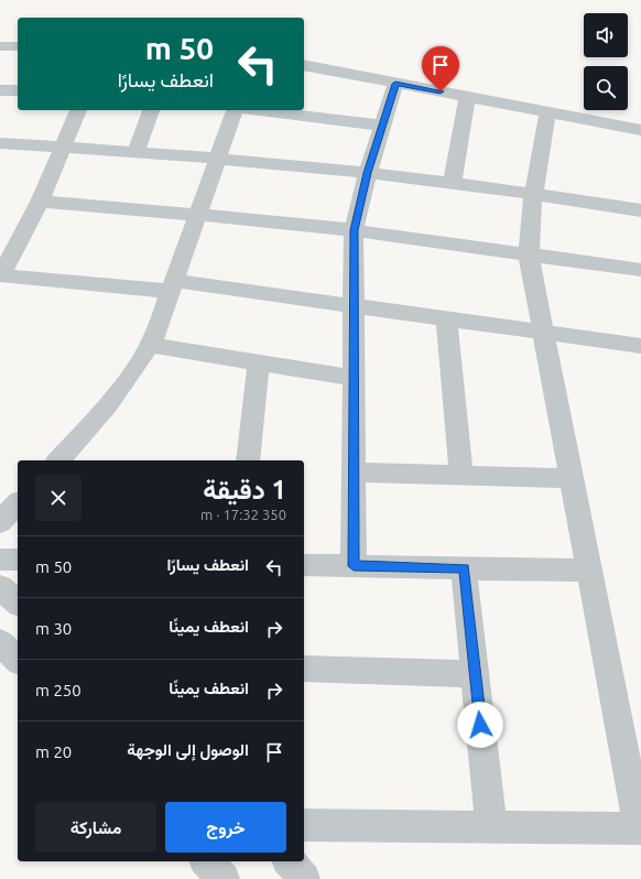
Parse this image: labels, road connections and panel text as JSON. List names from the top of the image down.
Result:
{
  "page": {
    "turn": ["50 m", "انعطف يسارًا"],
    "heading": ["1 دقيقة", "350 m · 17:32"],
    "list": [
      {
        "name": "انعطف يسارًا",
        "value": "50 m"
      },
      {
        "name": "انعطف يمينًا",
        "value": "30 m"
      },
      {
        "name": "انعطف يمينًا",
        "value": "250 m"
      },
      {
        "name": "الوصول إلى الوجهة",
        "value": "20 m"
      }
    ],
    "buttons": ["خروج", "مشاركة"]
  }
}
